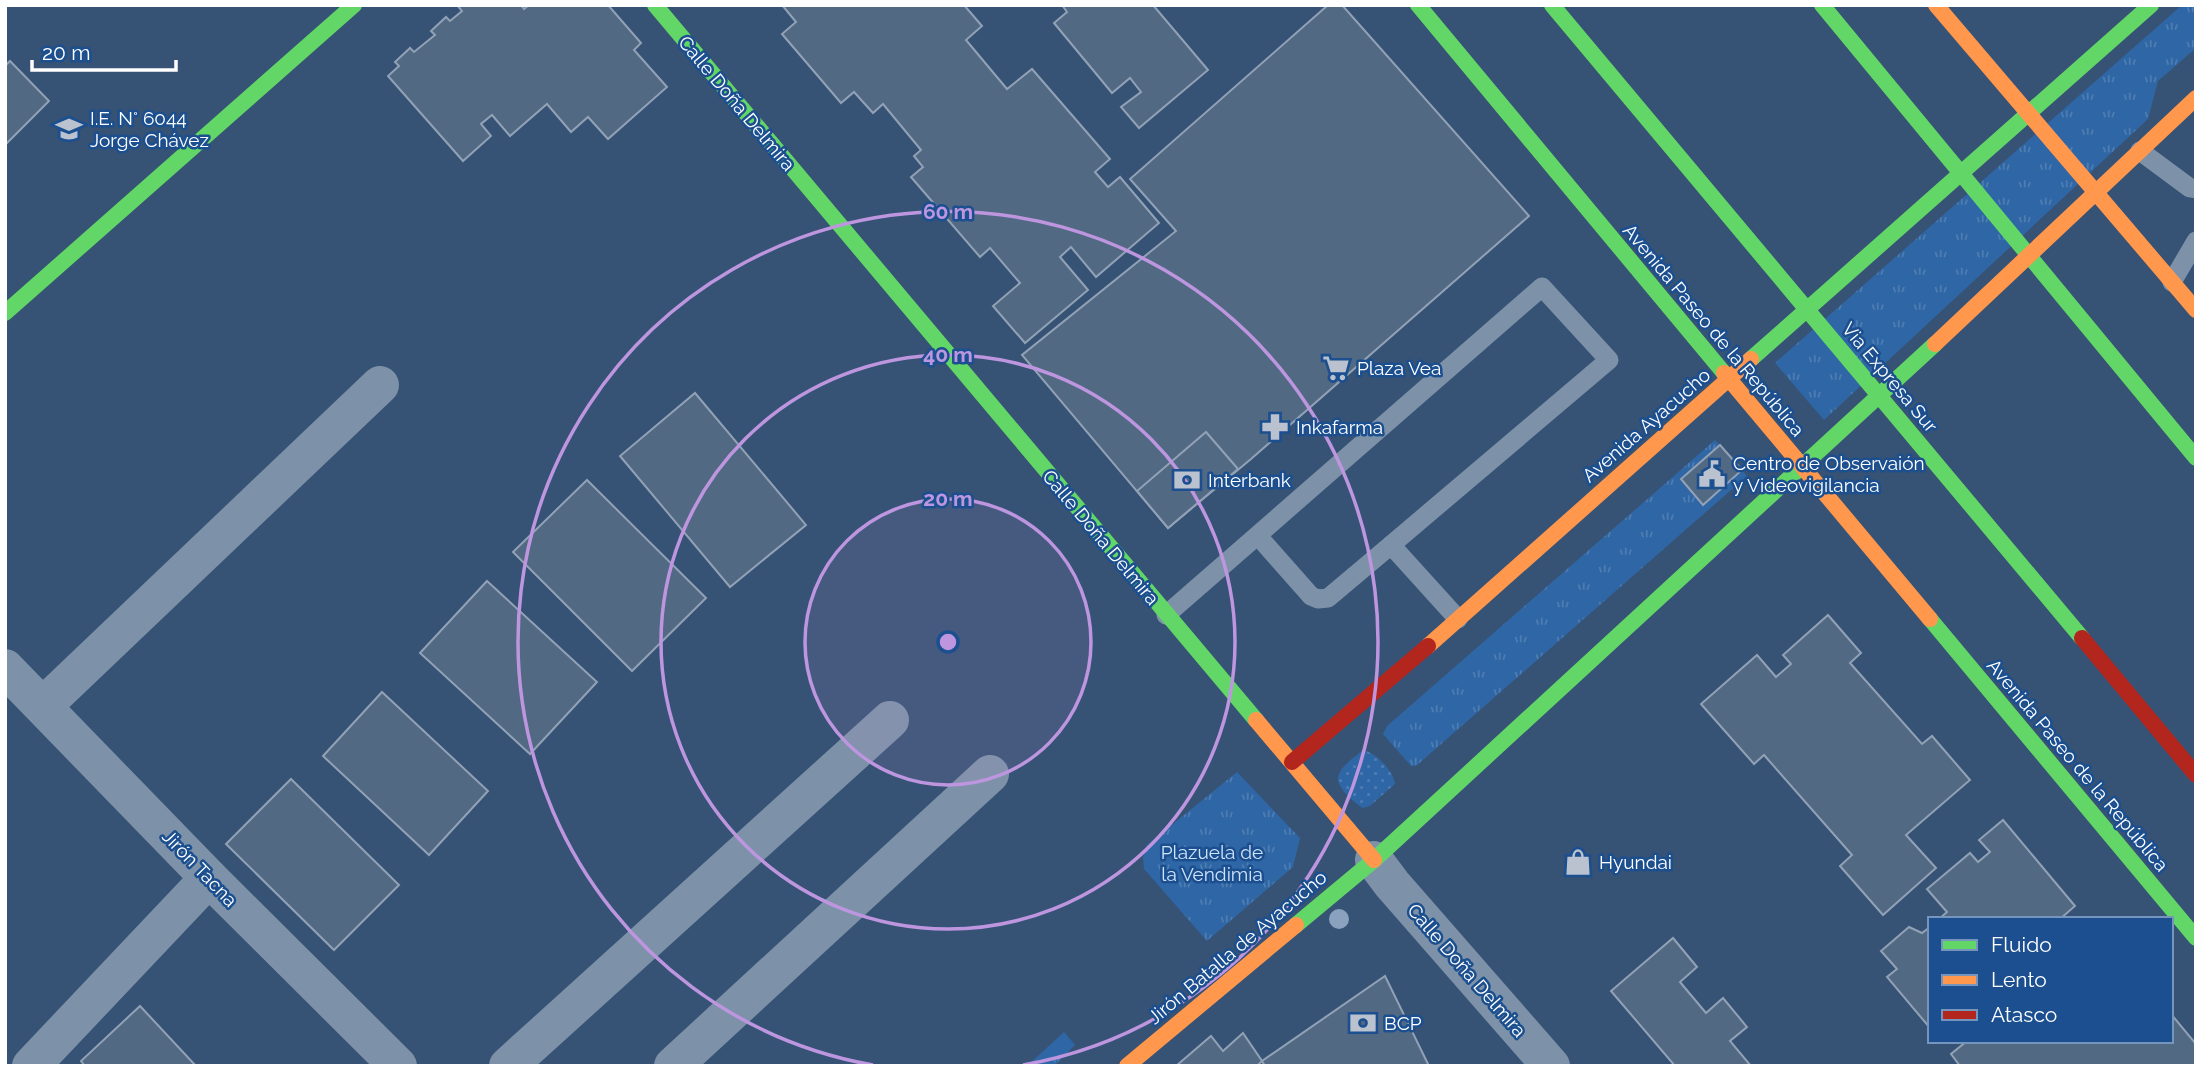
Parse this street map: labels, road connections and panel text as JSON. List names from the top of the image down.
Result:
{
  "streets": {
    "main road": [
      "Calle Doña Delmira",
      "Avenida Paseo de la República",
      "Via Expresa Sur",
      "Avenida Ayacucho",
      "Jirón Batalla de Ayacucho"
    ],
    "street": ["Jirón Tacna"]
  },
  "crossings": [
    ["Calle Doña Delmira", "Avenida Ayacucho"],
    ["Calle Doña Delmira", "Jirón Batalla de Ayacucho"],
    ["Avenida Paseo de la República", "Avenida Ayacucho"],
    ["Via Expresa Sur", "Avenida Ayacucho"]
  ],
  "parks": ["Plazuela de la Vendimia"],
  "places": {
    "school or university": ["I.E. N° 6044 Jorge Chávez"],
    "supermarket": ["Plaza Vea"],
    "pharmacy": ["Inkafarma"],
    "public building": ["Centro de Observaión y Videovigilancia"],
    "bank": ["Interbank", "BCP"],
    "shop": ["Hyundai"]
  },
  "legend": ["Fluido", "Lento", "Atasco"],
  "scale_bar": "20 m",
  "rings": ["60 m", "40 m", "20 m"]
}
